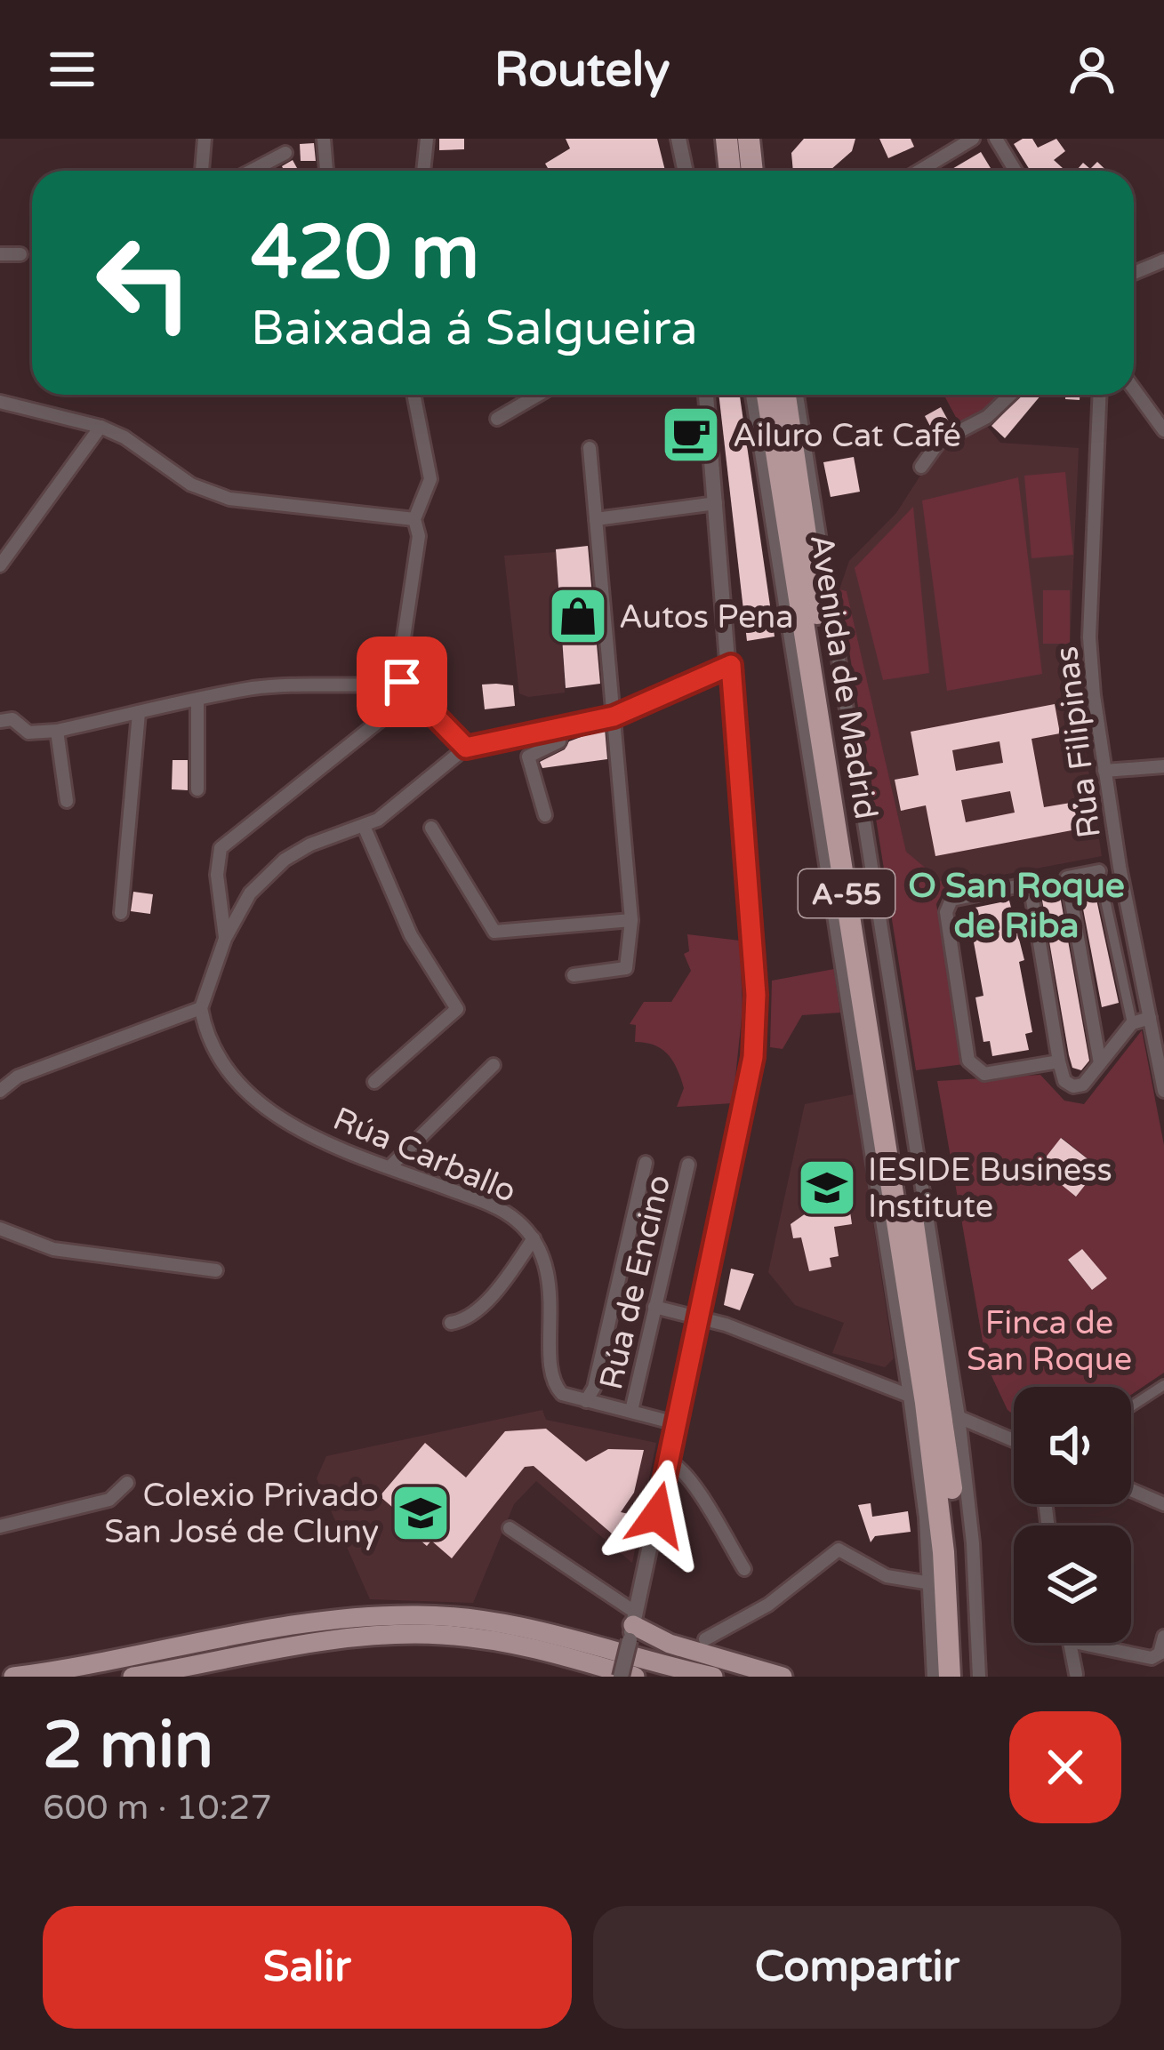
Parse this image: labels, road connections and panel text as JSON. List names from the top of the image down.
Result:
{
  "streets": {
    "highway": ["Avenida de Madrid", "A-55"],
    "street": ["Rúa Filipinas", "Rúa Carballo", "Rúa de Encino"]
  },
  "districts": ["O San Roque de Riba"],
  "parks": ["Finca de San Roque"],
  "places": {
    "cafe": ["Ailuro Cat Café"],
    "shop": ["Autos Pena"],
    "school or university": ["IESIDE Business Institute", "Colexio Privado San José de Cluny"]
  },
  "page": {
    "header": "Routely",
    "turn": ["420 m", "Baixada á Salgueira"],
    "heading": ["2 min", "600 m · 10:27"],
    "buttons": ["Salir", "Compartir"]
  }
}
